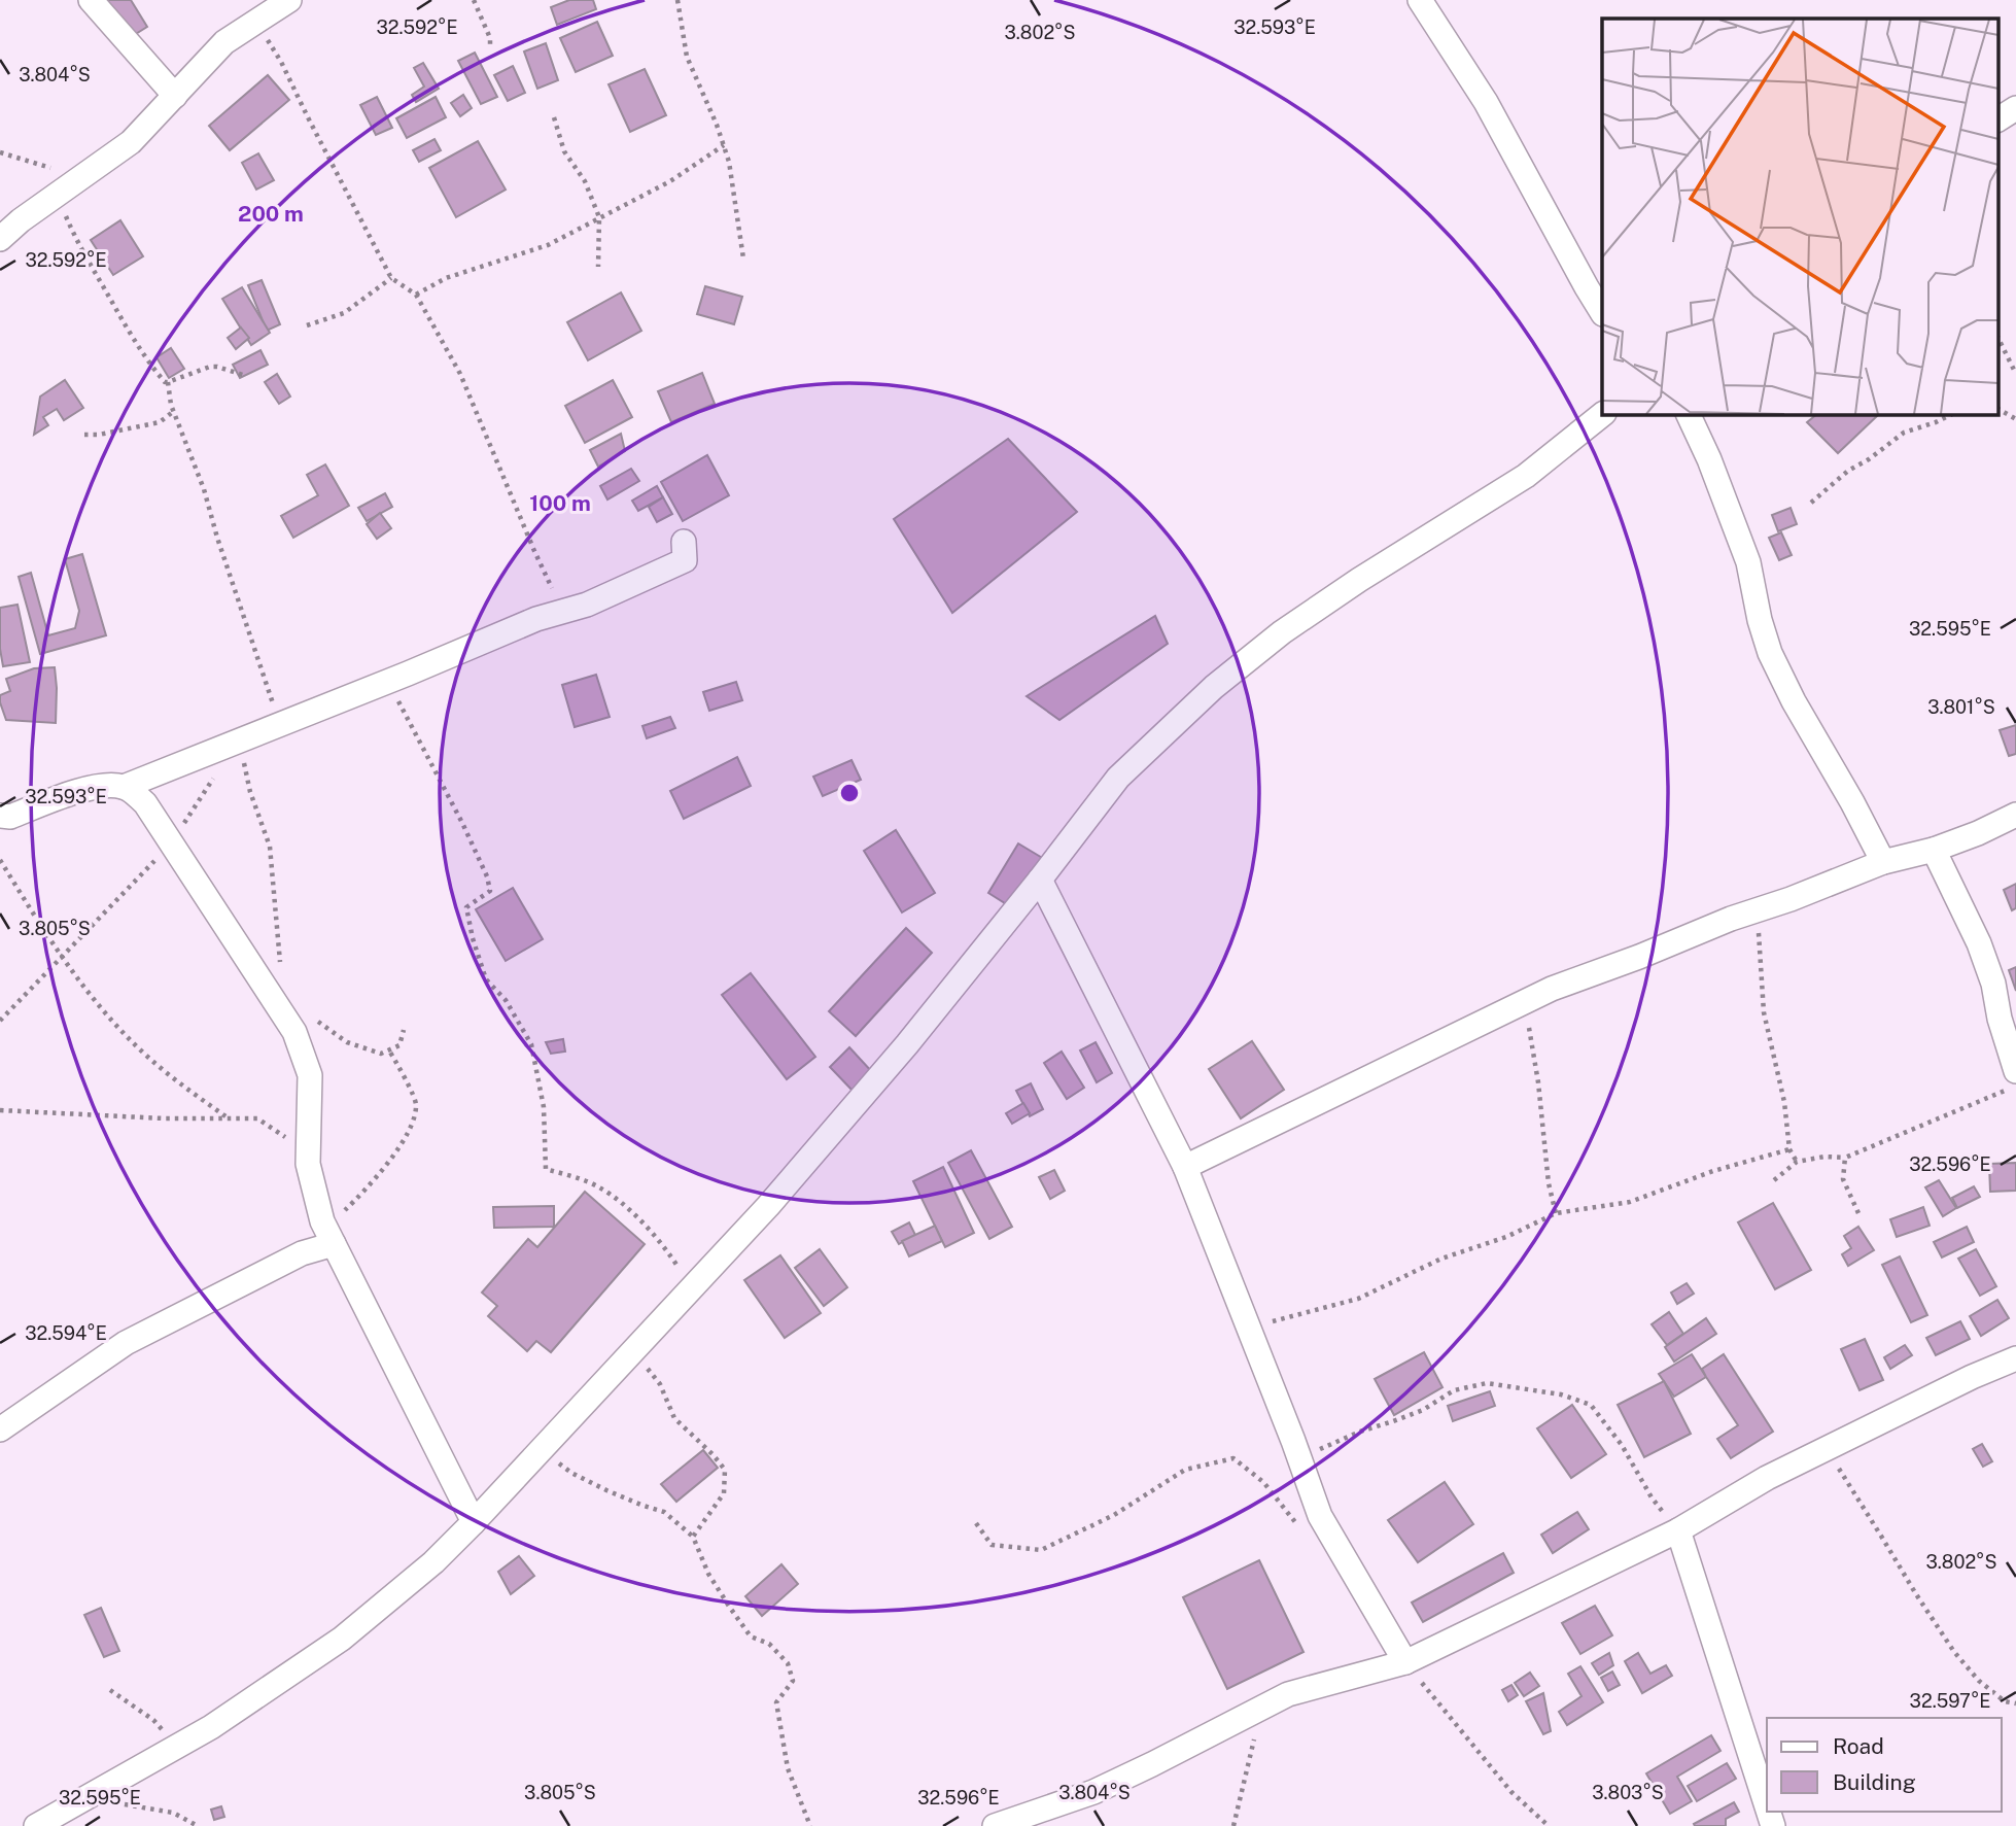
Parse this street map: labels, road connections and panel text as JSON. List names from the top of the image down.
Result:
{
  "legend": ["Road", "Building"],
  "coordinates": [
    "32.592°E",
    "32.593°E",
    "3.802°S",
    "3.804°S",
    "32.595°E",
    "3.801°S",
    "3.805°S",
    "32.596°E",
    "32.594°E",
    "32.597°E",
    "3.803°S"
  ],
  "rings": ["200 m", "100 m"]
}
